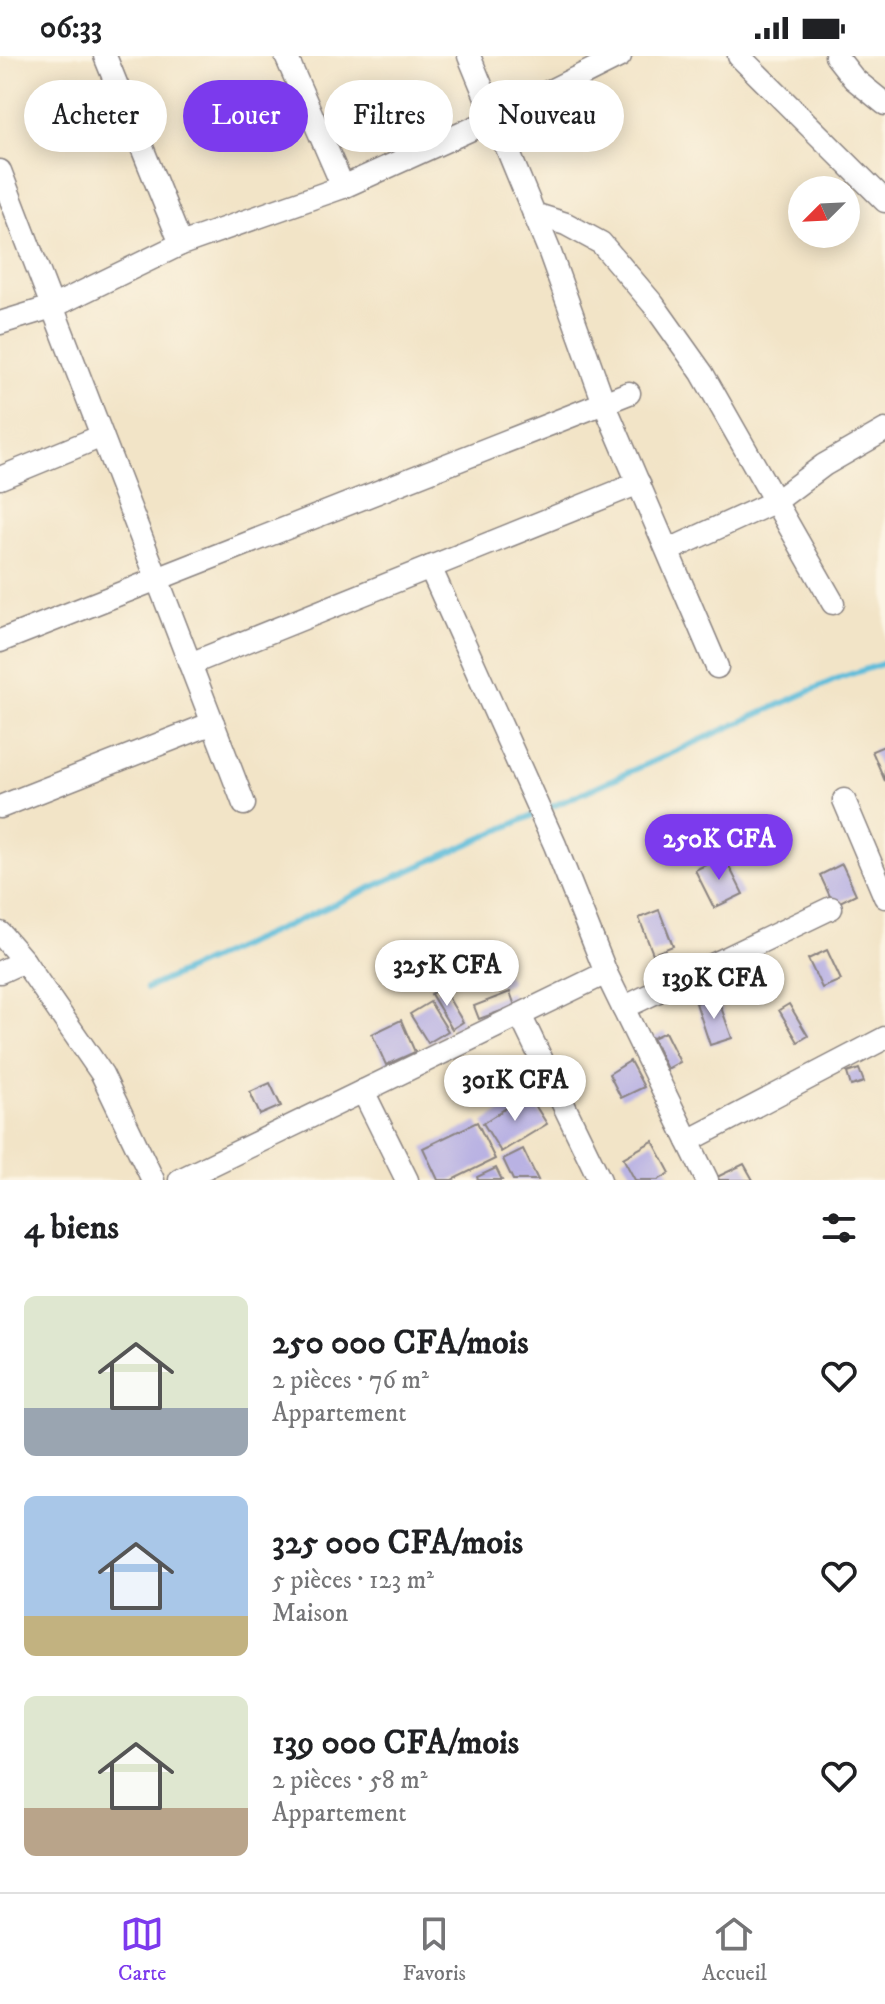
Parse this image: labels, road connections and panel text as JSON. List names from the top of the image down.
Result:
{
  "north": "bottom left",
  "page": {
    "status": "06:33",
    "chip": [
      "Acheter",
      "Louer",
      "Filtres",
      "Nouveau"
    ],
    "price": [
      "250K CFA",
      "325K CFA",
      "139K CFA",
      "301K CFA"
    ],
    "heading": "4 biens",
    "list": [
      {
        "name": "250 000 CFA/mois",
        "note": "2 pièces · 76 m² · Appartement"
      },
      {
        "name": "325 000 CFA/mois",
        "note": "5 pièces · 123 m² · Maison"
      },
      {
        "name": "139 000 CFA/mois",
        "note": "2 pièces · 58 m² · Appartement"
      }
    ],
    "tabs": ["Carte", "Favoris", "Accueil"]
  }
}
